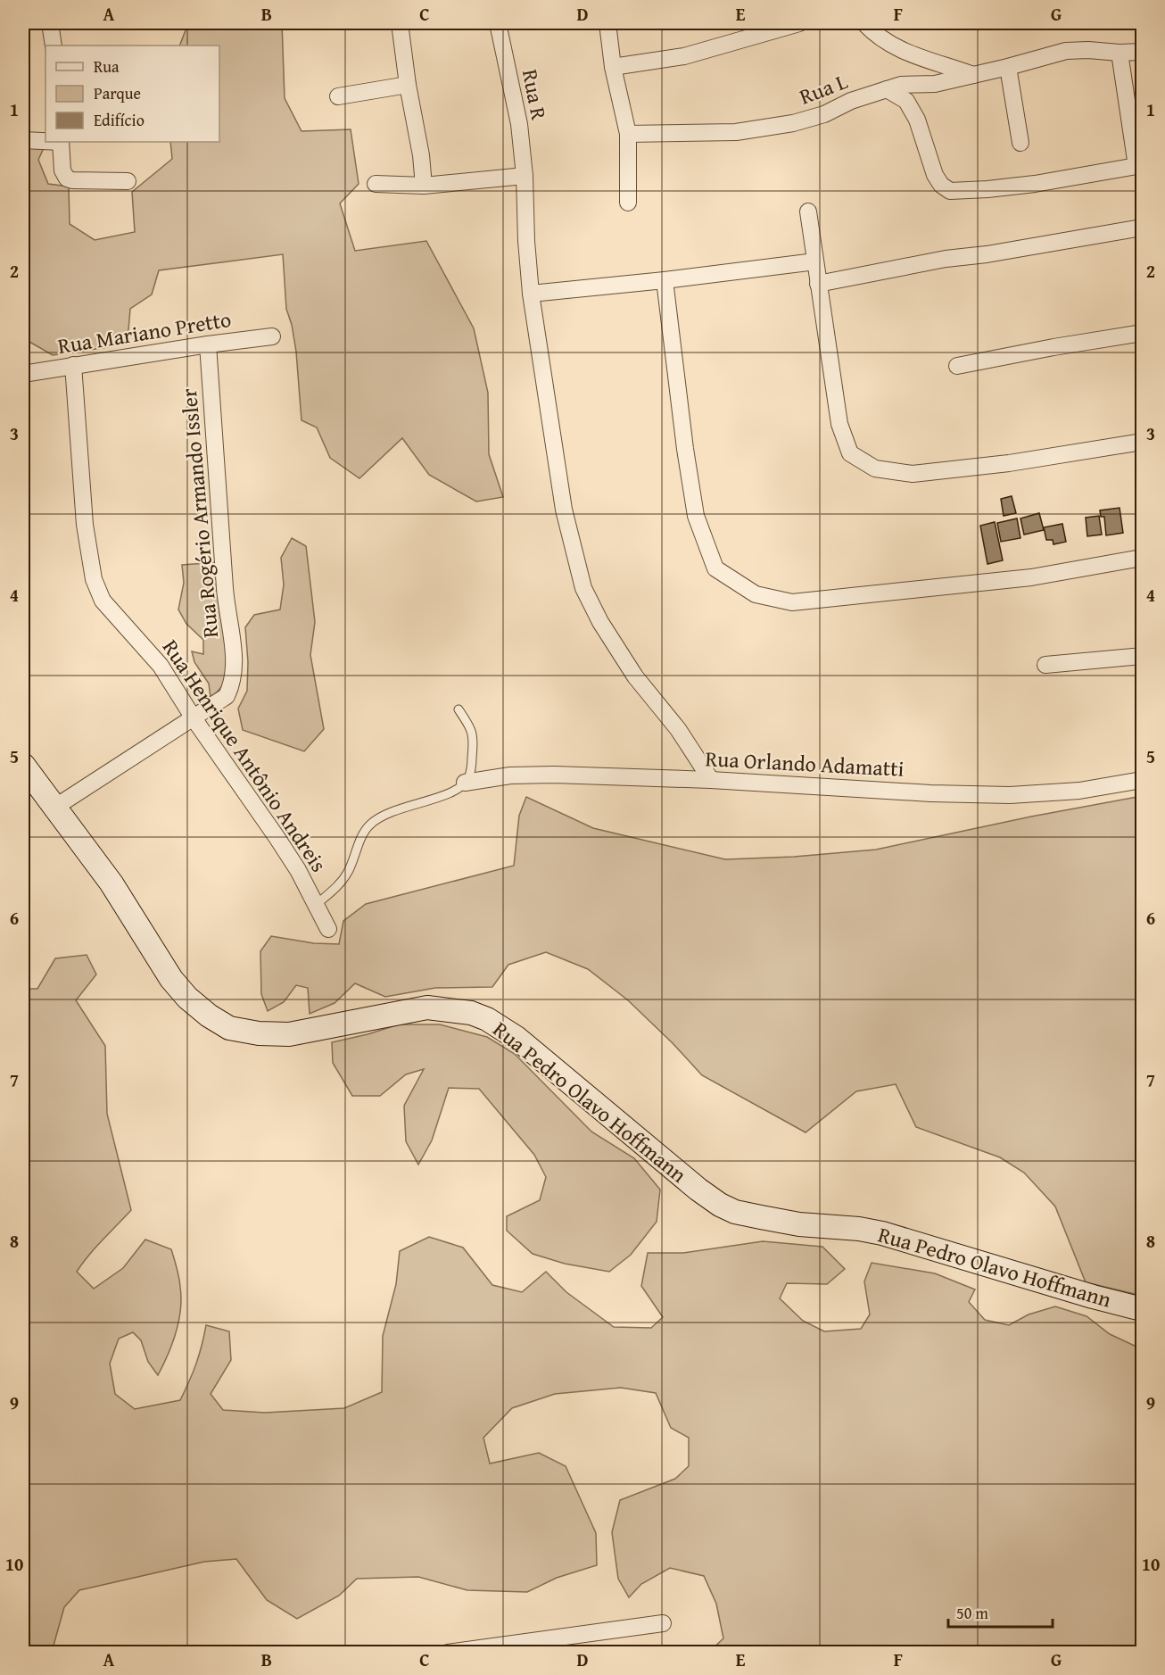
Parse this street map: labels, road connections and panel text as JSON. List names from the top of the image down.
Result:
{
  "streets": {
    "street": [
      "Rua L",
      "Rua R",
      "Rua Mariano Pretto",
      "Rua Rogério Armando Issler",
      "Rua Henrique Antônio Andreis",
      "Rua Orlando Adamatti",
      "Rua Pedro Olavo Hoffmann"
    ]
  },
  "crossings": [
    ["Rua R", "Rua Orlando Adamatti"],
    ["Rua Mariano Pretto", "Rua Rogério Armando Issler"],
    ["Rua Mariano Pretto", "Rua Henrique Antônio Andreis"],
    ["Rua Rogério Armando Issler", "Rua Henrique Antônio Andreis"],
    ["Rua Rogério Armando Issler", "Rua Pedro Olavo Hoffmann"],
    ["Rua Henrique Antônio Andreis", "Rua Orlando Adamatti"]
  ],
  "legend": ["Rua", "Parque", "Edifício"],
  "scale_bar": "50 m",
  "grid": {
    "columns": [
      "A",
      "B",
      "C",
      "D",
      "E",
      "F",
      "G"
    ],
    "rows": [
      "1",
      "2",
      "3",
      "4",
      "5",
      "6",
      "7",
      "8",
      "9",
      "10"
    ]
  }
}
